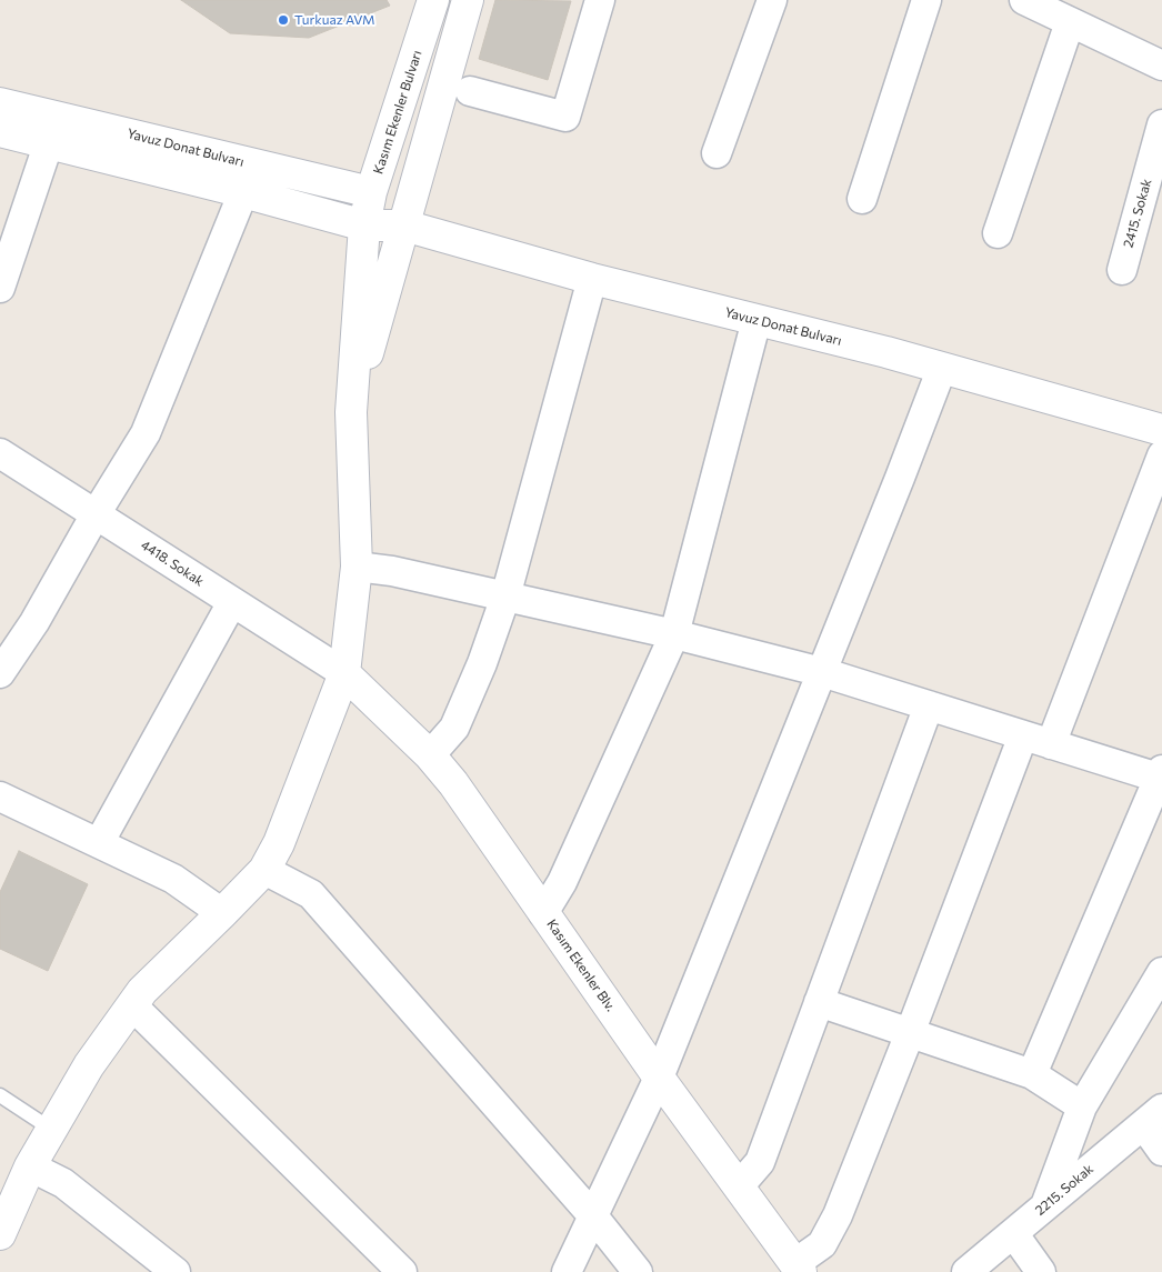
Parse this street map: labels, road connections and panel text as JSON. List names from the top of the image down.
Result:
{
  "streets": {
    "street": [
      "Kasım Ekenler Bulvarı",
      "Yavuz Donat Bulvarı",
      "2415. Sokak",
      "4418. Sokak",
      "Kasım Ekenler Blv.",
      "2215. Sokak"
    ]
  },
  "crossings": [
    ["Kasım Ekenler Bulvarı", "Yavuz Donat Bulvarı"],
    ["4418. Sokak", "Kasım Ekenler Blv."]
  ],
  "places": ["Turkuaz AVM"]
}
